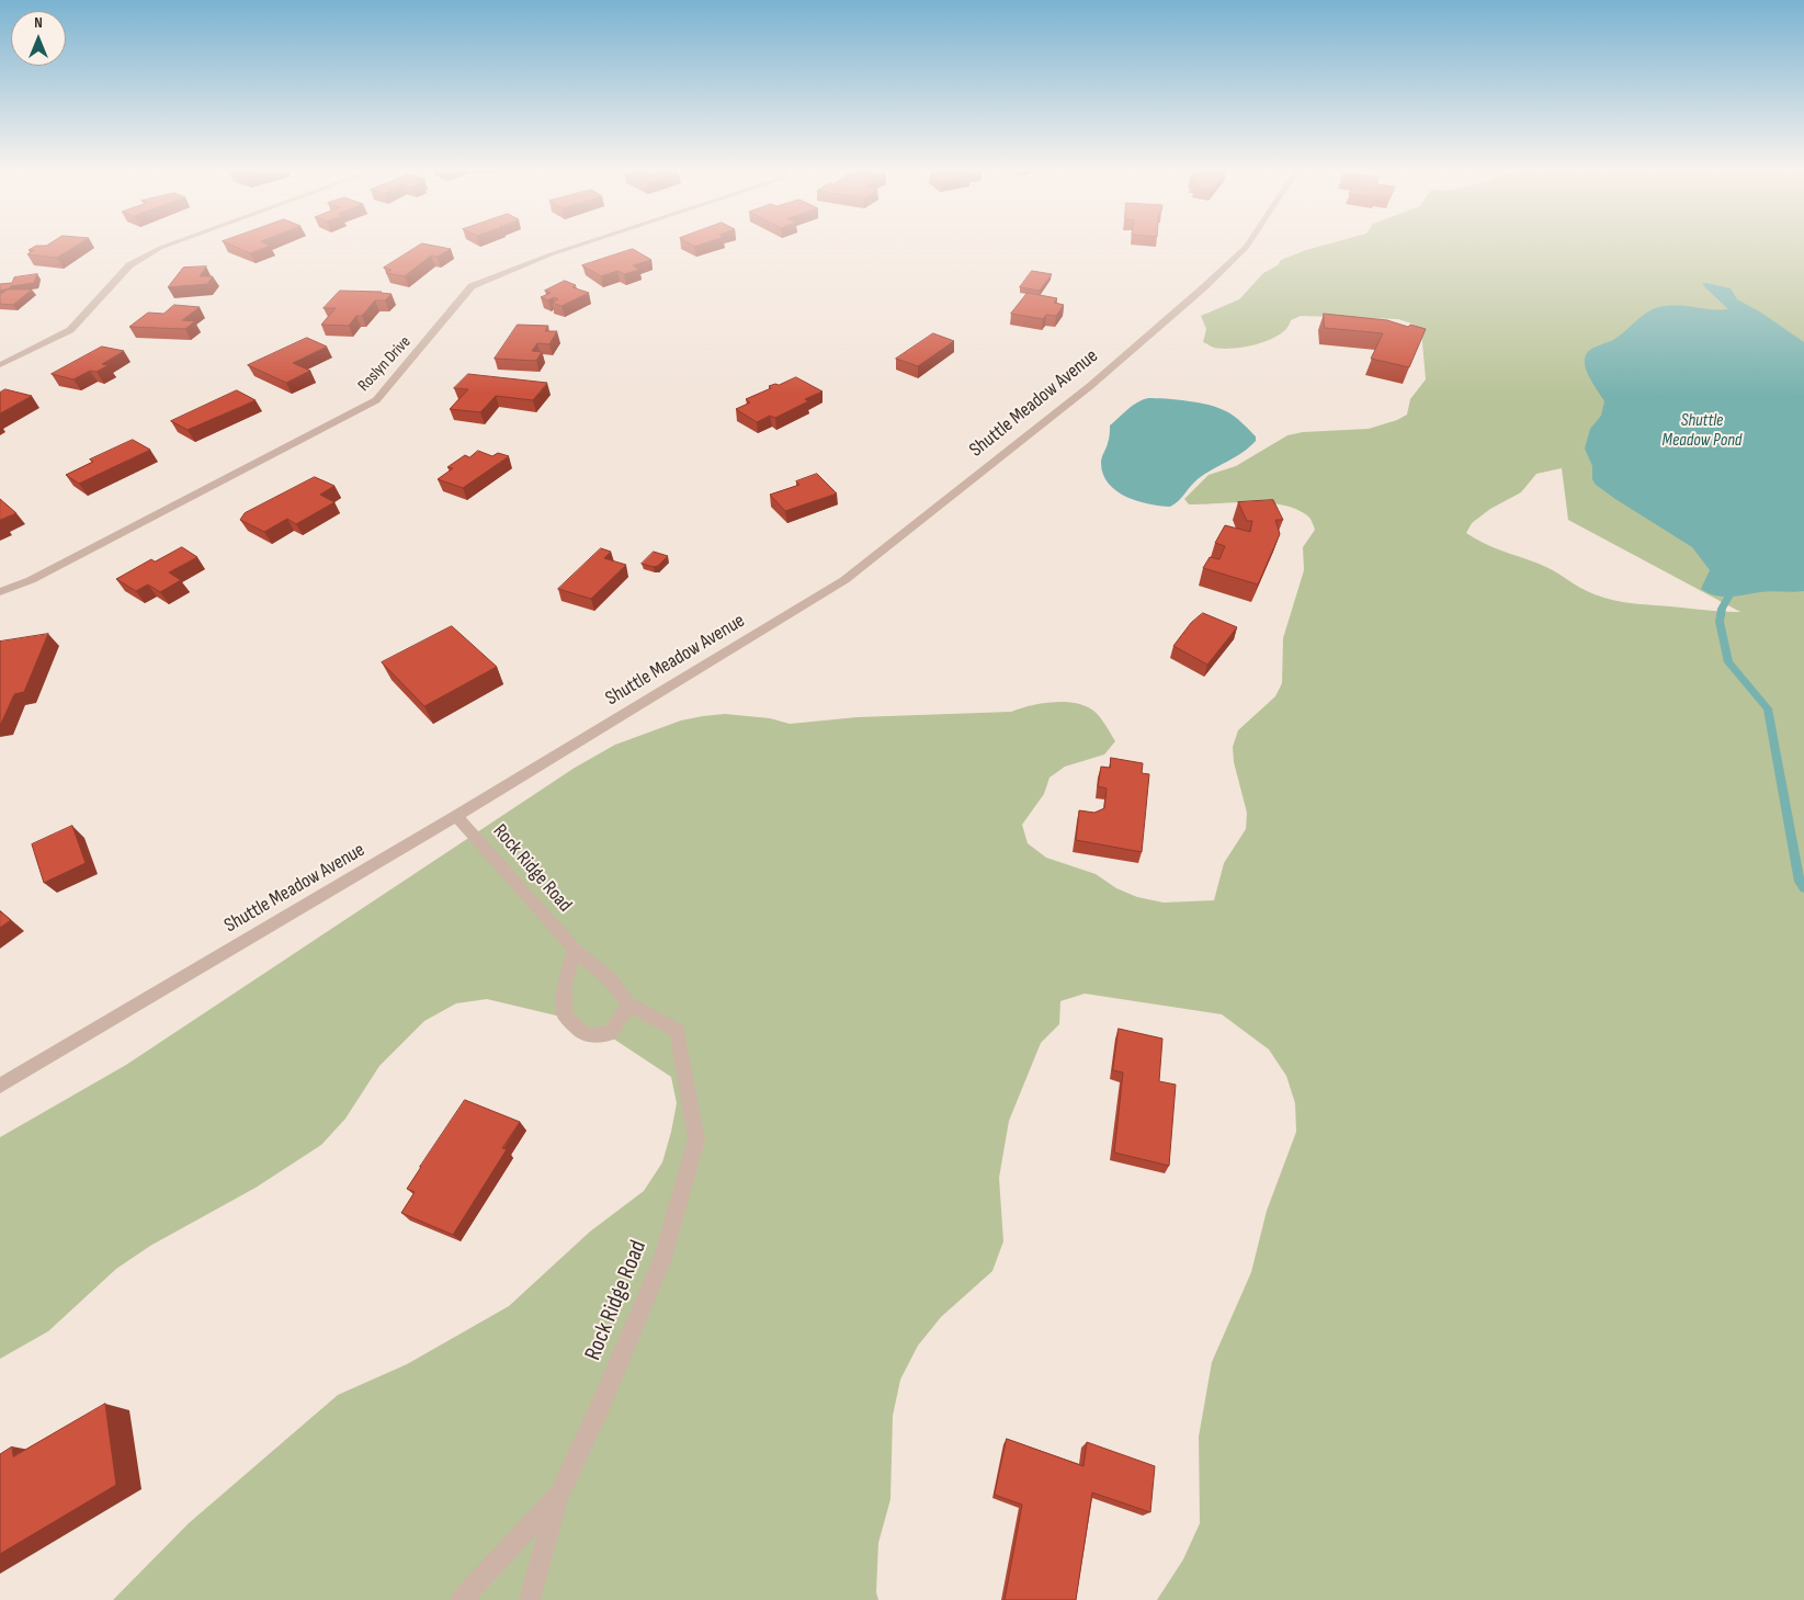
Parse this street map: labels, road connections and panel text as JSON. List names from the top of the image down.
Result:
{
  "streets": {
    "street": ["Roslyn Drive", "Shuttle Meadow Avenue", "Rock Ridge Road"]
  },
  "crossings": [
    ["Shuttle Meadow Avenue", "Rock Ridge Road"]
  ],
  "water": ["Shuttle Meadow Pond"],
  "north": "top"
}
